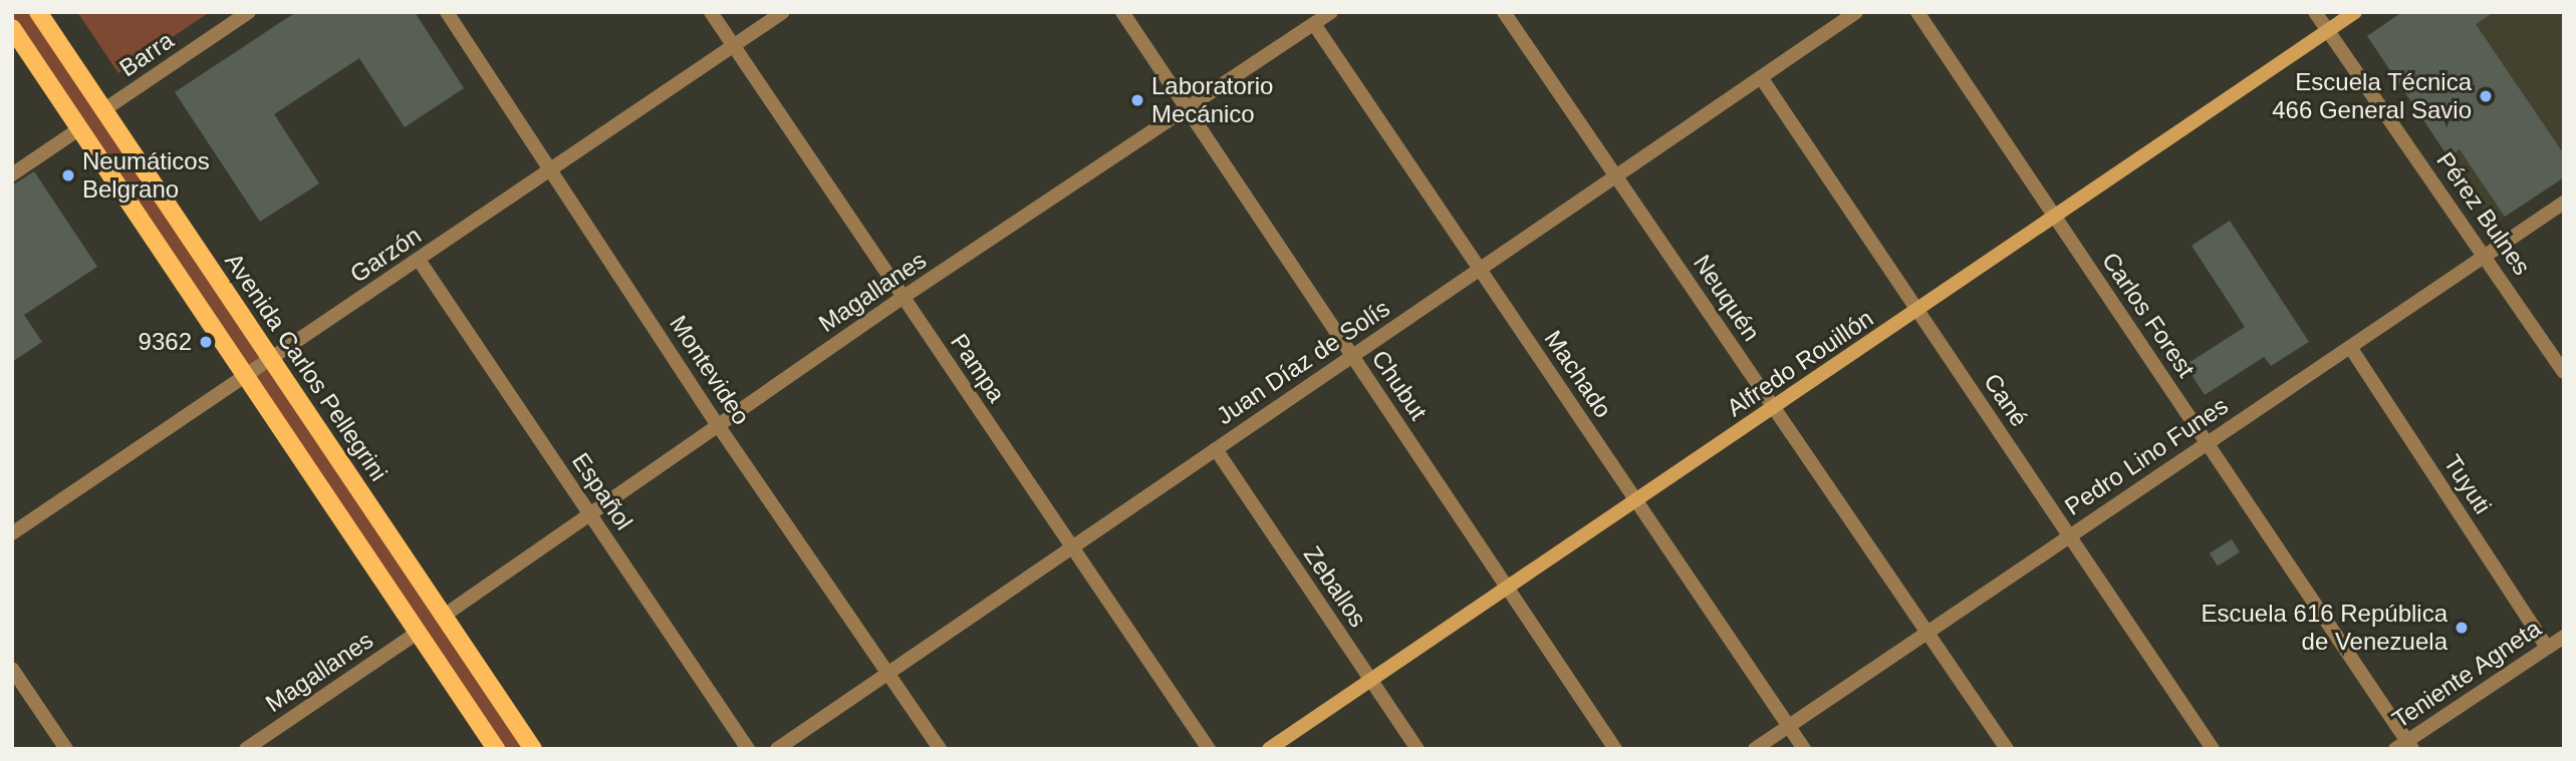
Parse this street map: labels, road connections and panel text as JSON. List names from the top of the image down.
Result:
{
  "streets": {
    "main road": ["Avenida Carlos Pellegrini"],
    "street": [
      "Barra",
      "Pérez Bulnes",
      "Garzón",
      "Magallanes",
      "Neuquén",
      "Carlos Forest",
      "Juan Díaz de Solís",
      "Alfredo Rouillón",
      "Pampa",
      "Montevideo",
      "Machado",
      "Chubut",
      "Cané",
      "Pedro Lino Funes",
      "Tuyuti",
      "Español",
      "Zeballos",
      "Teniente Agneta"
    ]
  },
  "crossings": [
    ["Barra", "Avenida Carlos Pellegrini"],
    ["Pérez Bulnes", "Alfredo Rouillón"],
    ["Pérez Bulnes", "Pedro Lino Funes"],
    ["Garzón", "Avenida Carlos Pellegrini"],
    ["Garzón", "Pampa"],
    ["Garzón", "Montevideo"],
    ["Garzón", "Español"],
    ["Magallanes", "Avenida Carlos Pellegrini"],
    ["Magallanes", "Pampa"],
    ["Magallanes", "Montevideo"],
    ["Magallanes", "Machado"],
    ["Magallanes", "Chubut"],
    ["Magallanes", "Español"],
    ["Neuquén", "Juan Díaz de Solís"],
    ["Neuquén", "Alfredo Rouillón"],
    ["Neuquén", "Pedro Lino Funes"],
    ["Carlos Forest", "Alfredo Rouillón"],
    ["Carlos Forest", "Pedro Lino Funes"],
    ["Carlos Forest", "Teniente Agneta"],
    ["Juan Díaz de Solís", "Pampa"],
    ["Juan Díaz de Solís", "Montevideo"],
    ["Juan Díaz de Solís", "Machado"],
    ["Juan Díaz de Solís", "Chubut"],
    ["Juan Díaz de Solís", "Cané"],
    ["Juan Díaz de Solís", "Zeballos"],
    ["Alfredo Rouillón", "Machado"],
    ["Alfredo Rouillón", "Chubut"],
    ["Alfredo Rouillón", "Cané"],
    ["Alfredo Rouillón", "Zeballos"],
    ["Machado", "Pedro Lino Funes"],
    ["Cané", "Pedro Lino Funes"],
    ["Pedro Lino Funes", "Tuyuti"],
    ["Tuyuti", "Teniente Agneta"]
  ],
  "places": [
    "Escuela Técnica 466 General Savio",
    "Laboratorio Mecánico",
    "Neumáticos Belgrano",
    "9362",
    "Escuela 616 República de Venezuela"
  ]
}
